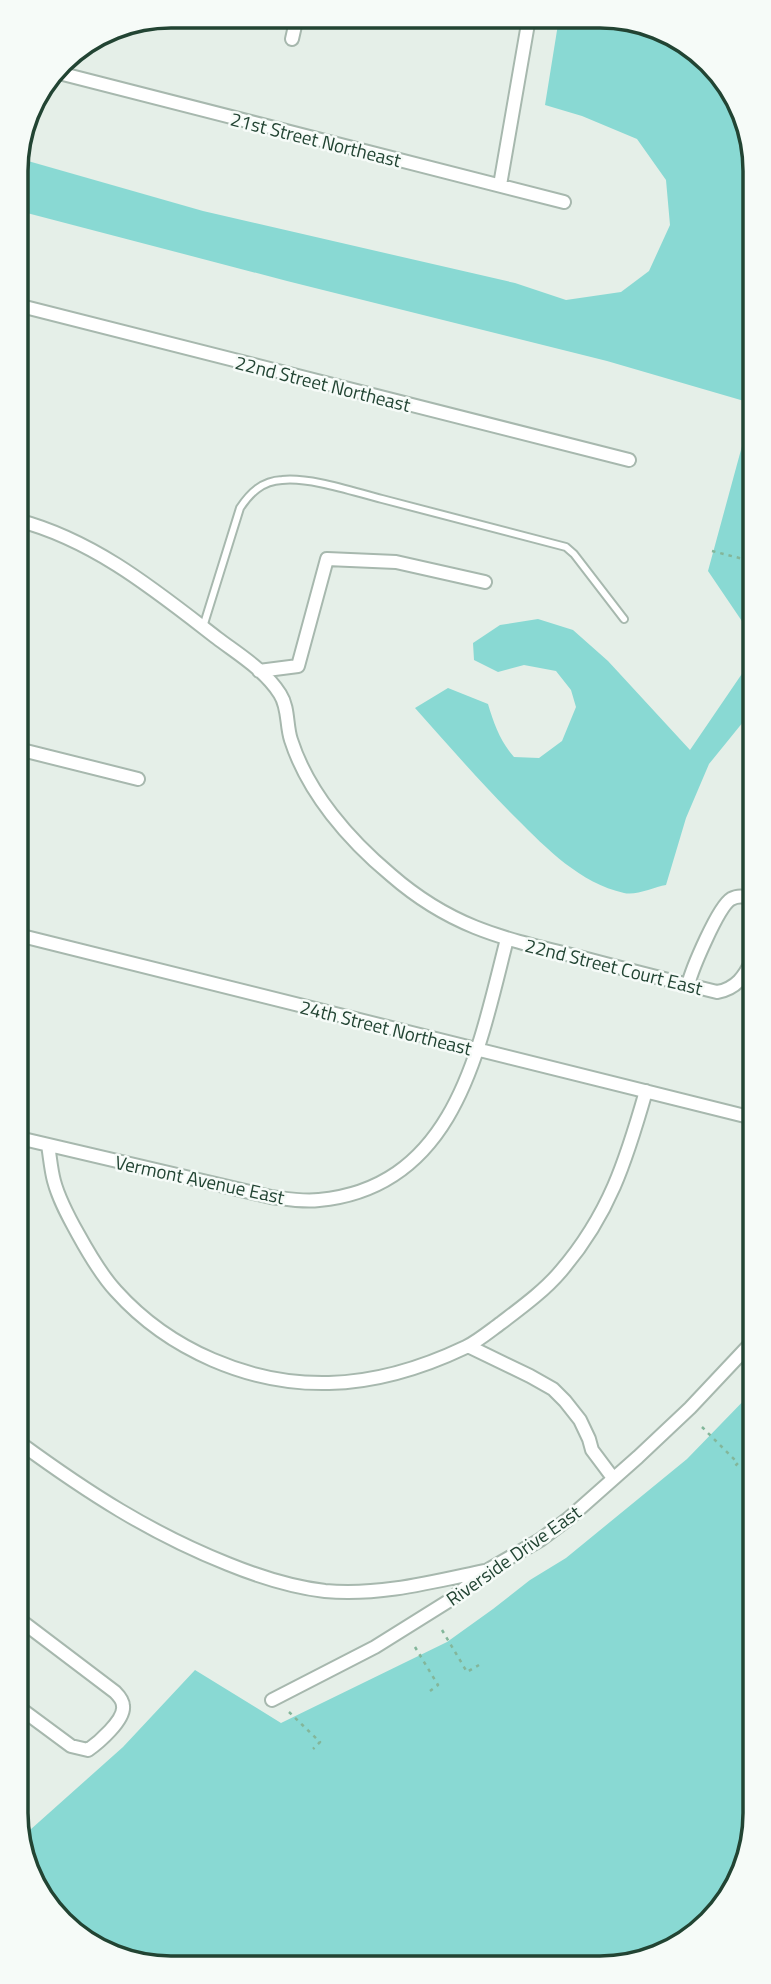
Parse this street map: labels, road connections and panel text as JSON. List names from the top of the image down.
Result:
{
  "streets": {
    "street": [
      "21st Street Northeast",
      "22nd Street Northeast",
      "22nd Street Court East",
      "24th Street Northeast",
      "Vermont Avenue East",
      "Riverside Drive East"
    ]
  },
  "crossings": [
    ["22nd Street Court East", "Vermont Avenue East"],
    ["24th Street Northeast", "Vermont Avenue East"]
  ]
}
